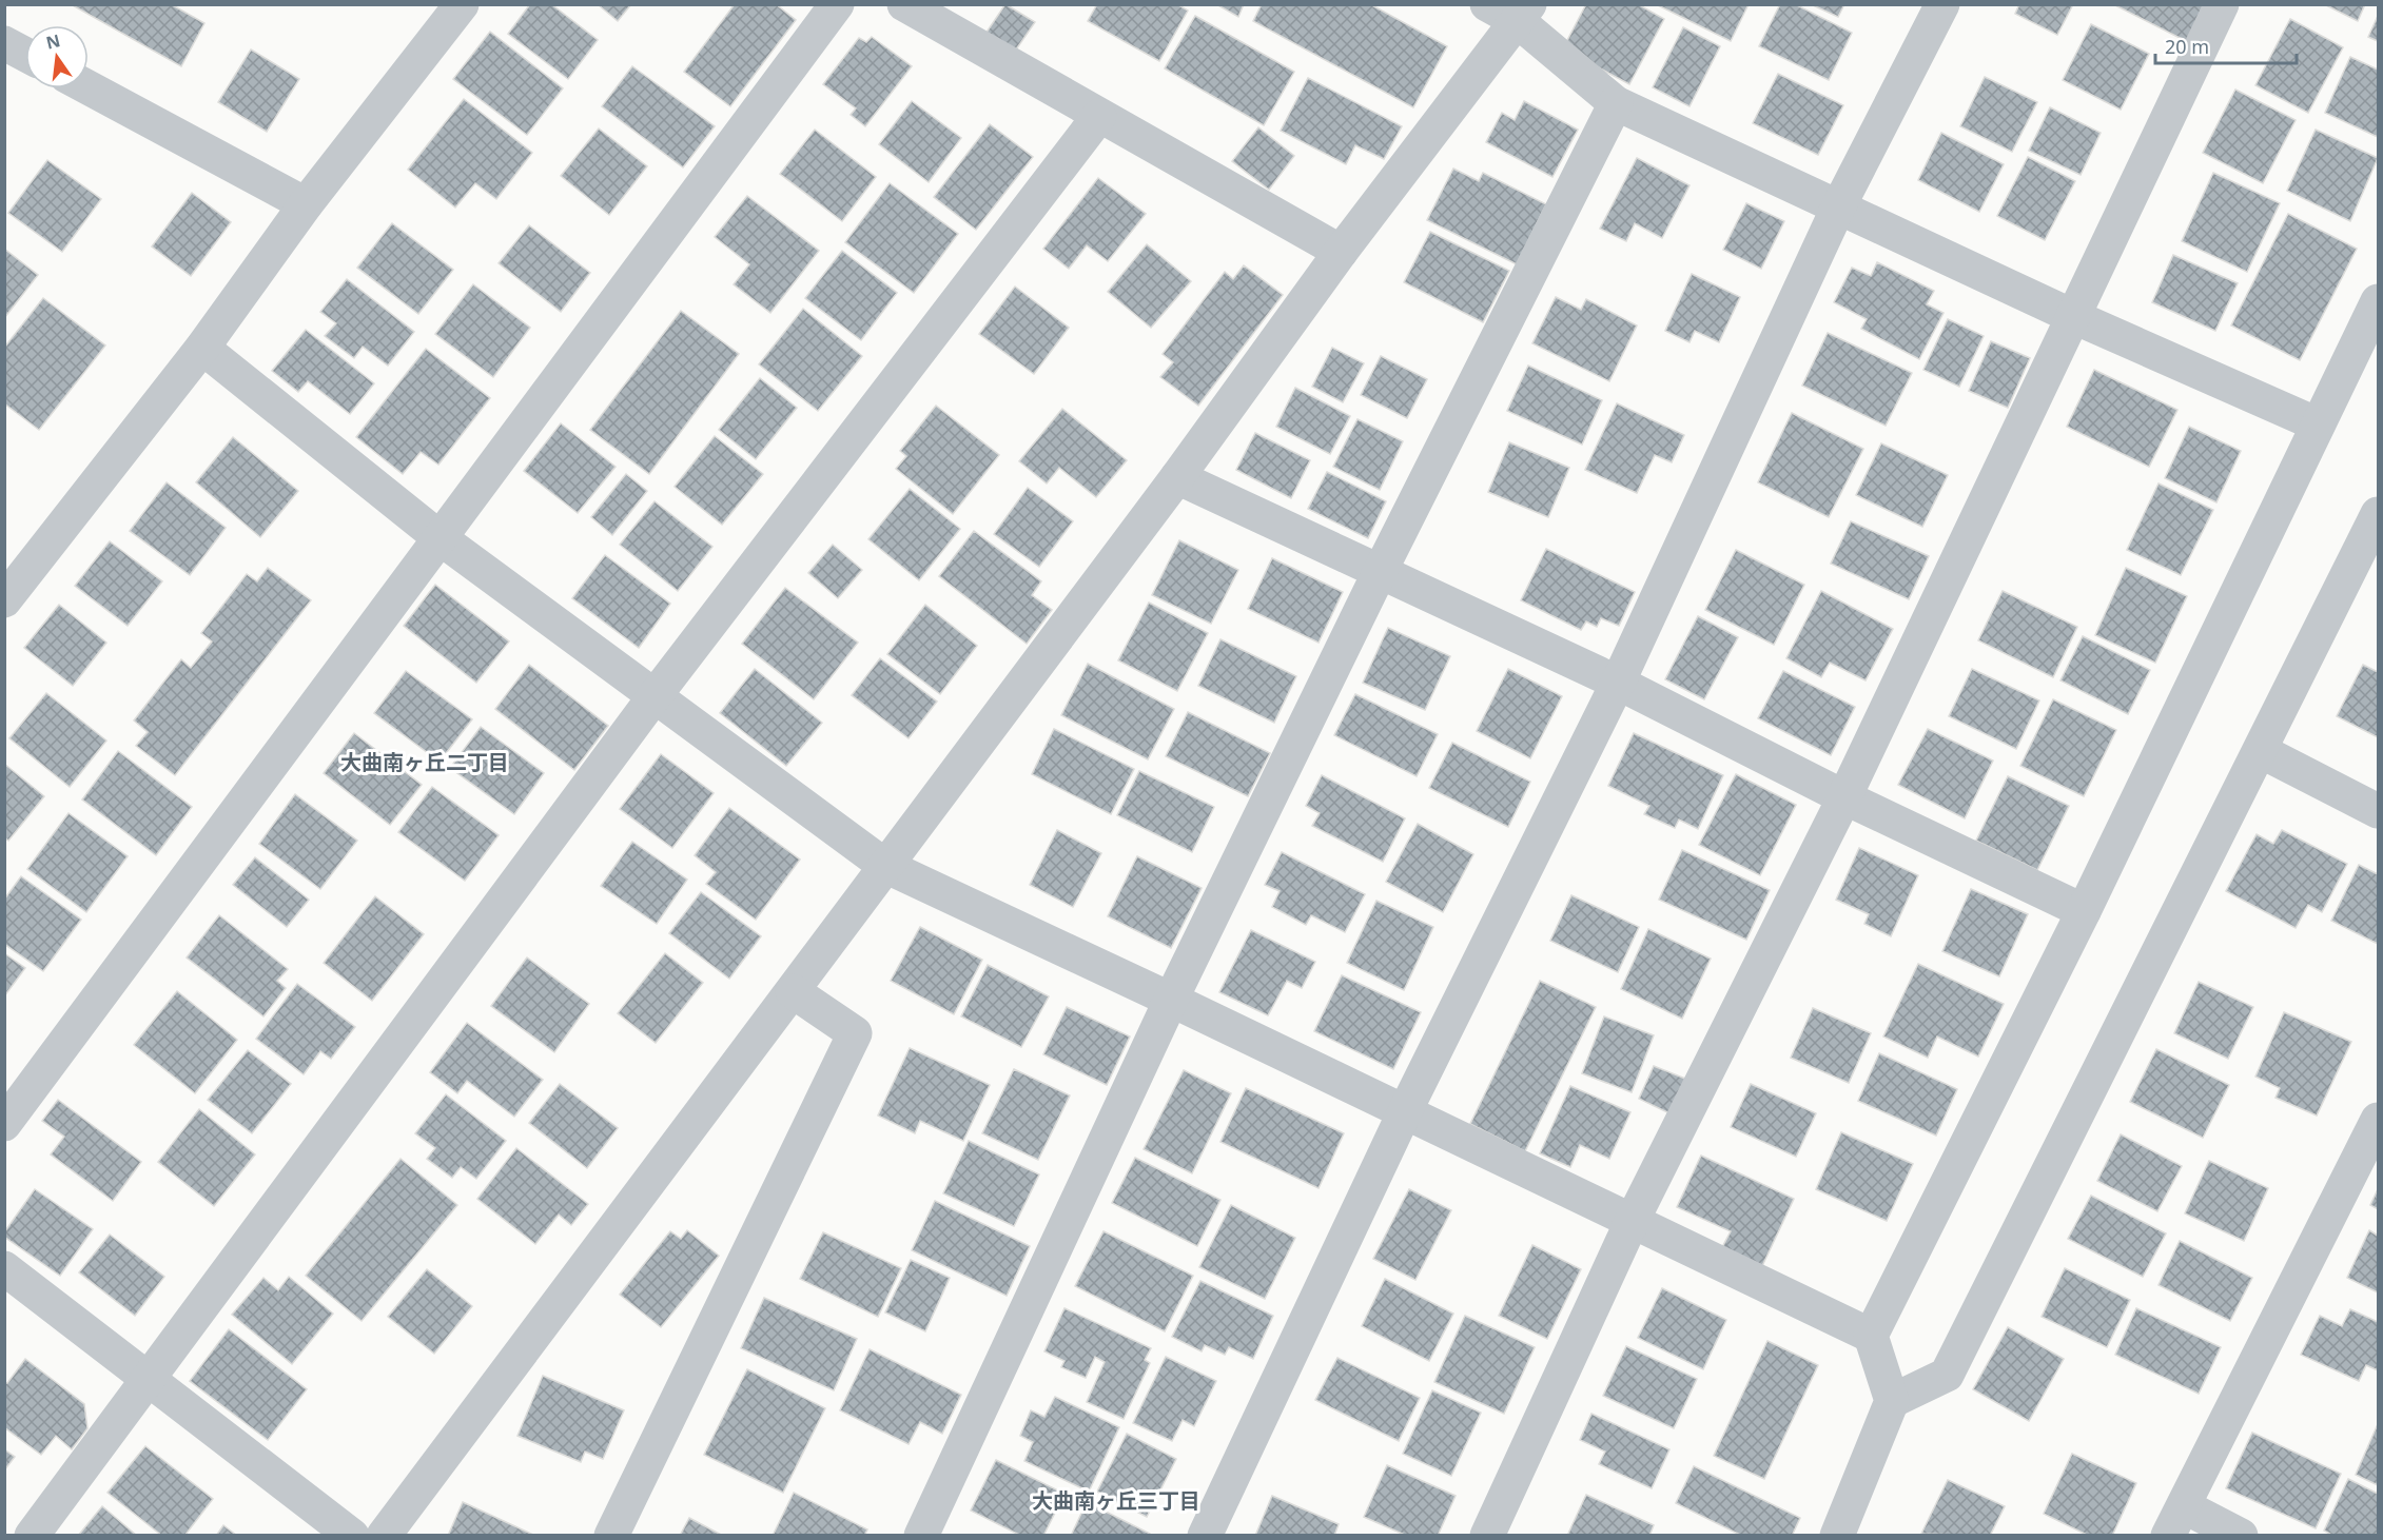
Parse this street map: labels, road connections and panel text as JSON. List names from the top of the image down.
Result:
{
  "districts": ["大曲南ヶ丘二丁目", "大曲南ヶ丘三丁目"],
  "scale_bar": "20 m",
  "north": "top"
}
